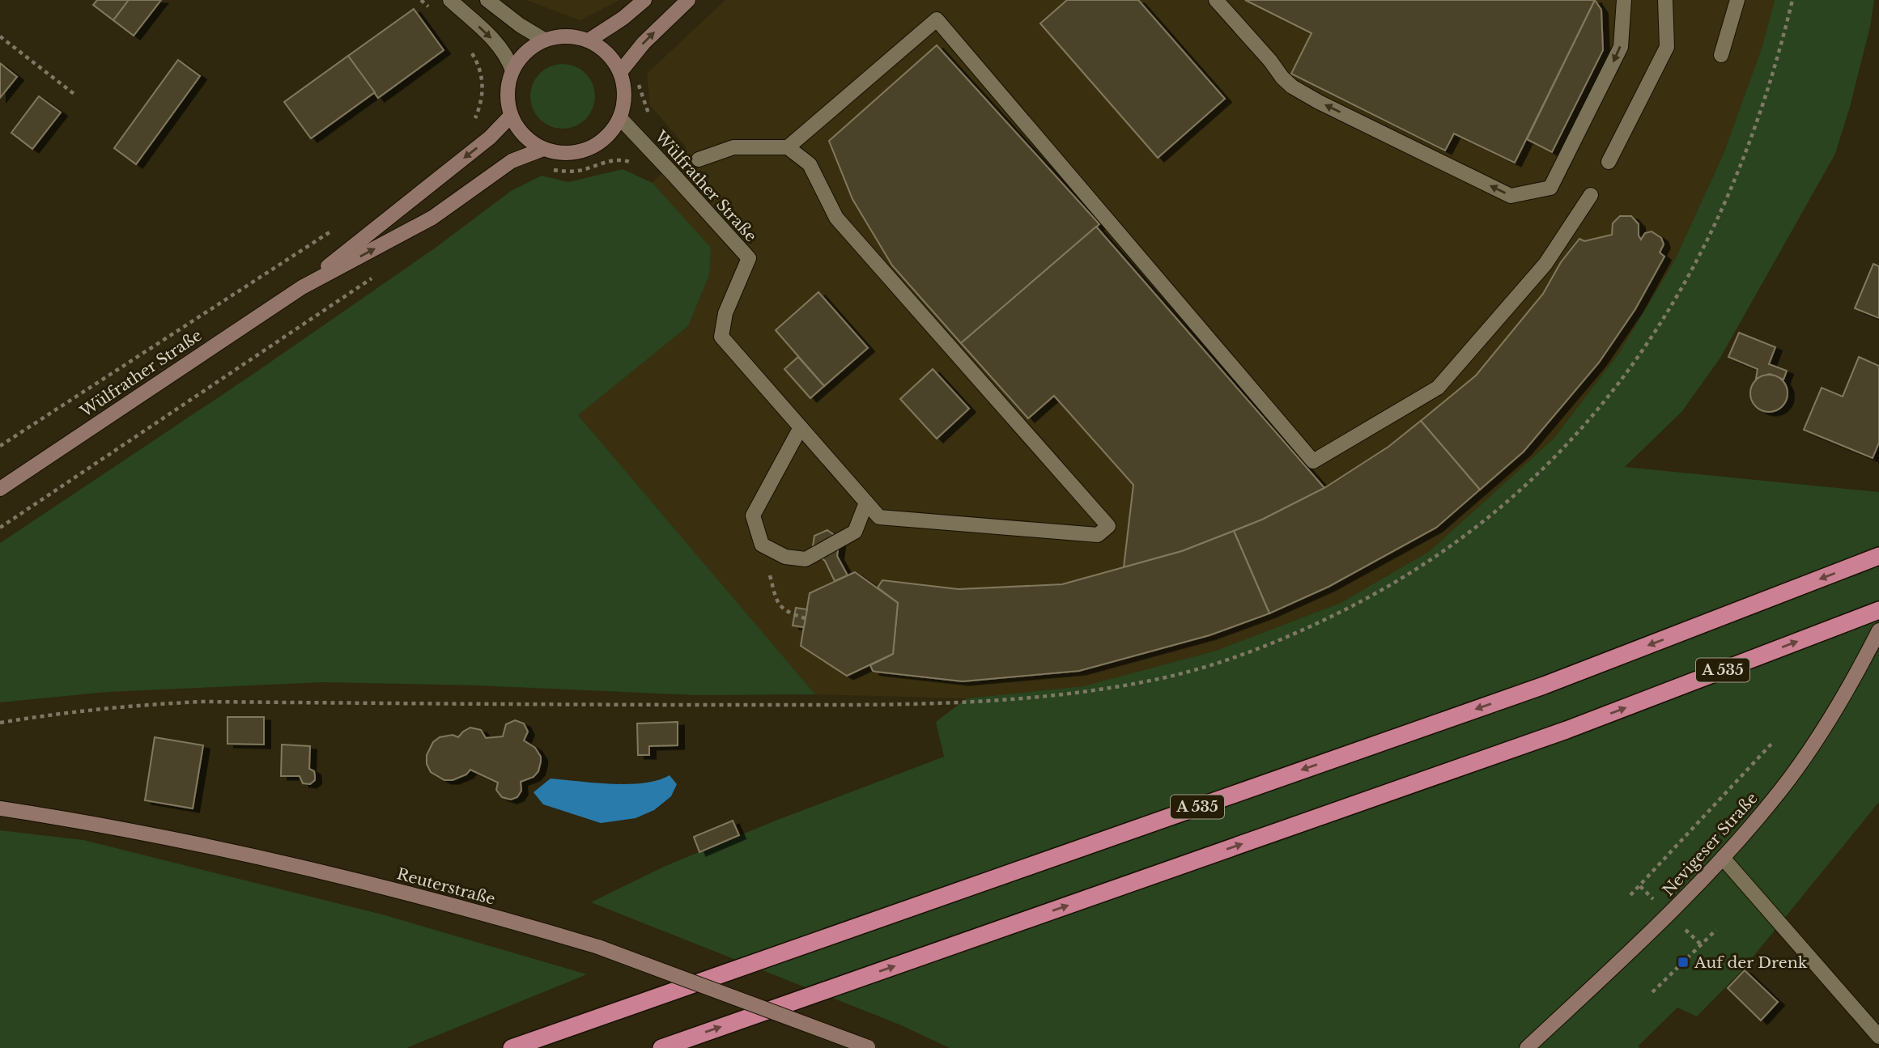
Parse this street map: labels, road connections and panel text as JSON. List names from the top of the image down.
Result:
{
  "streets": {
    "highway": ["A 535"],
    "main road": ["Wülfrather Straße", "Nevigeser Straße", "Reuterstraße"]
  },
  "places": {
    "transit": ["Auf der Drenk"]
  }
}
